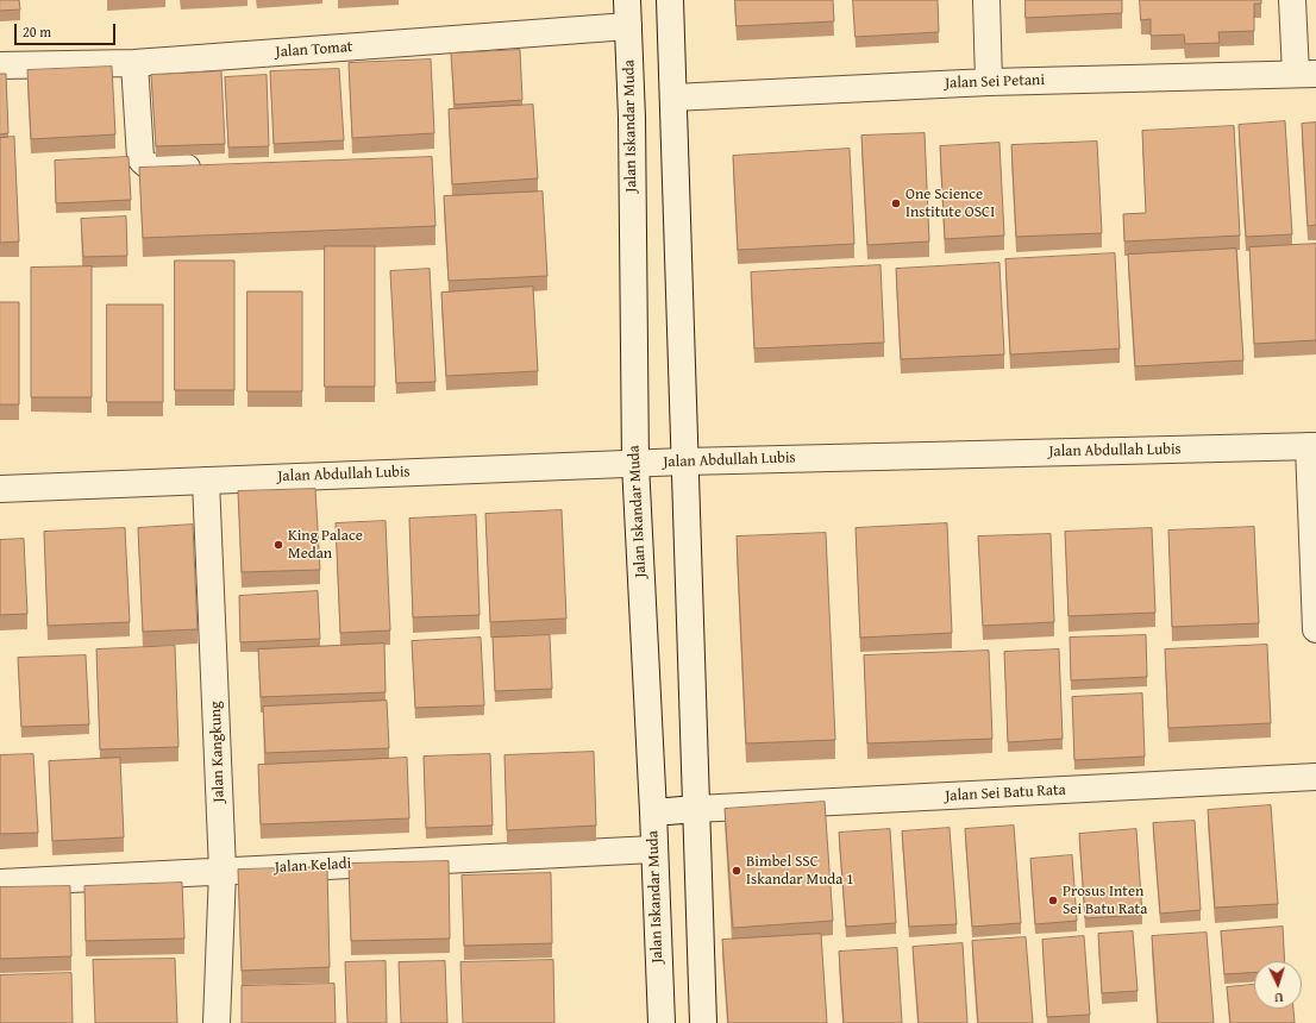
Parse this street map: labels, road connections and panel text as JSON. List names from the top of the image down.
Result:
{
  "streets": {
    "street": [
      "Jalan Tomat",
      "Jalan Sei Petani",
      "Jalan Iskandar Muda",
      "Jalan Abdullah Lubis",
      "Jalan Kangkung",
      "Jalan Sei Batu Rata",
      "Jalan Keladi"
    ]
  },
  "crossings": [
    ["Jalan Tomat", "Jalan Iskandar Muda"],
    ["Jalan Iskandar Muda", "Jalan Abdullah Lubis"],
    ["Jalan Iskandar Muda", "Jalan Sei Batu Rata"],
    ["Jalan Iskandar Muda", "Jalan Keladi"],
    ["Jalan Abdullah Lubis", "Jalan Kangkung"],
    ["Jalan Kangkung", "Jalan Keladi"]
  ],
  "places": [
    "One Science Institute OSCI",
    "King Palace Medan",
    "Bimbel SSC Iskandar Muda 1",
    "Prosus Inten Sei Batu Rata"
  ],
  "scale_bar": "20 m",
  "north": "bottom"
}
